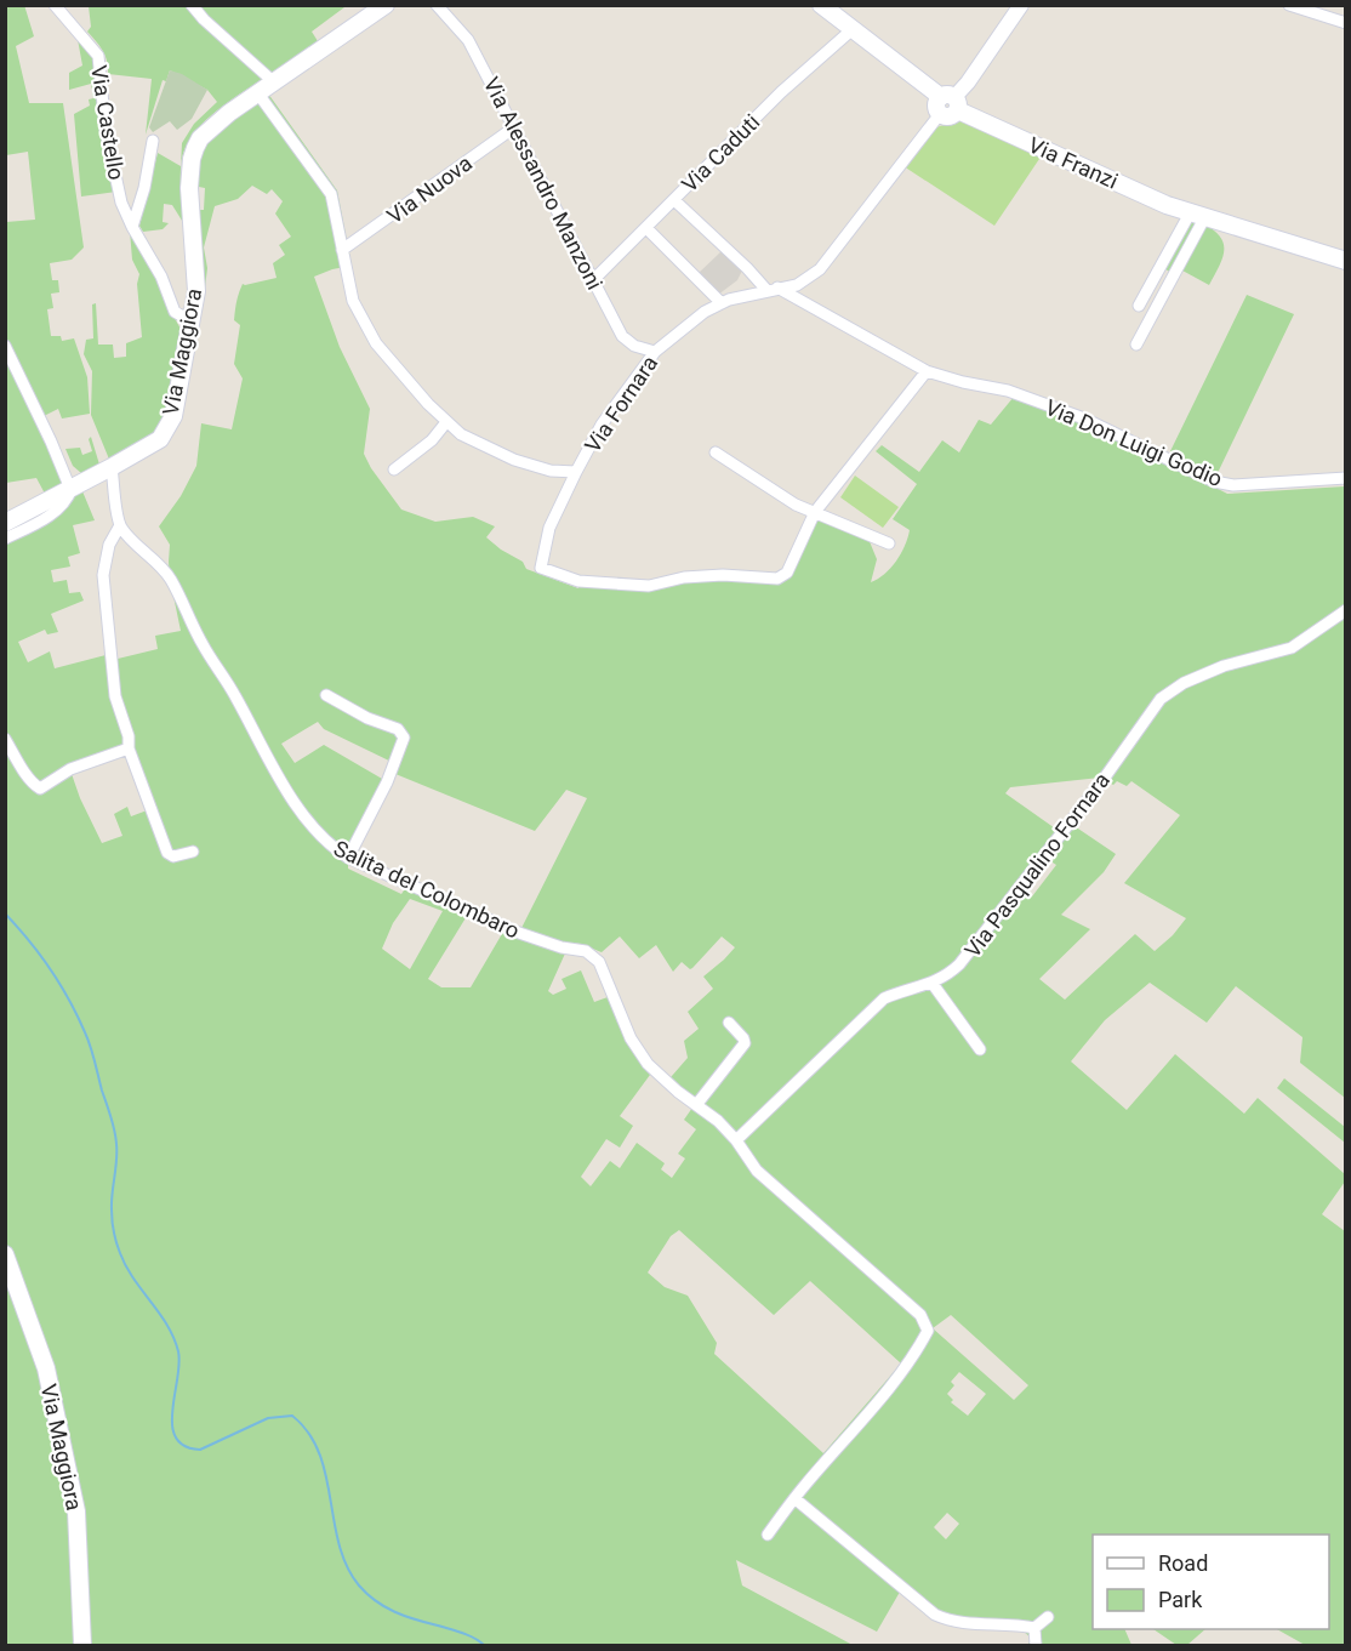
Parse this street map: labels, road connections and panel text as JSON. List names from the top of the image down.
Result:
{
  "streets": {
    "main road": ["Via Franzi", "Via Maggiora"],
    "street": [
      "Via Castello",
      "Via Caduti",
      "Via Alessandro Manzoni",
      "Via Nuova",
      "Via Fornara",
      "Via Don Luigi Godio",
      "Via Pasqualino Fornara",
      "Salita del Colombaro"
    ]
  },
  "crossings": [
    ["Via Castello", "Via Maggiora"],
    ["Via Caduti", "Via Franzi"],
    ["Via Caduti", "Via Alessandro Manzoni"],
    ["Via Caduti", "Via Don Luigi Godio"],
    ["Via Franzi", "Via Fornara"],
    ["Via Alessandro Manzoni", "Via Nuova"],
    ["Via Alessandro Manzoni", "Via Fornara"],
    ["Via Fornara", "Via Don Luigi Godio"],
    ["Via Pasqualino Fornara", "Salita del Colombaro"]
  ],
  "legend": ["Road", "Park"]
}
